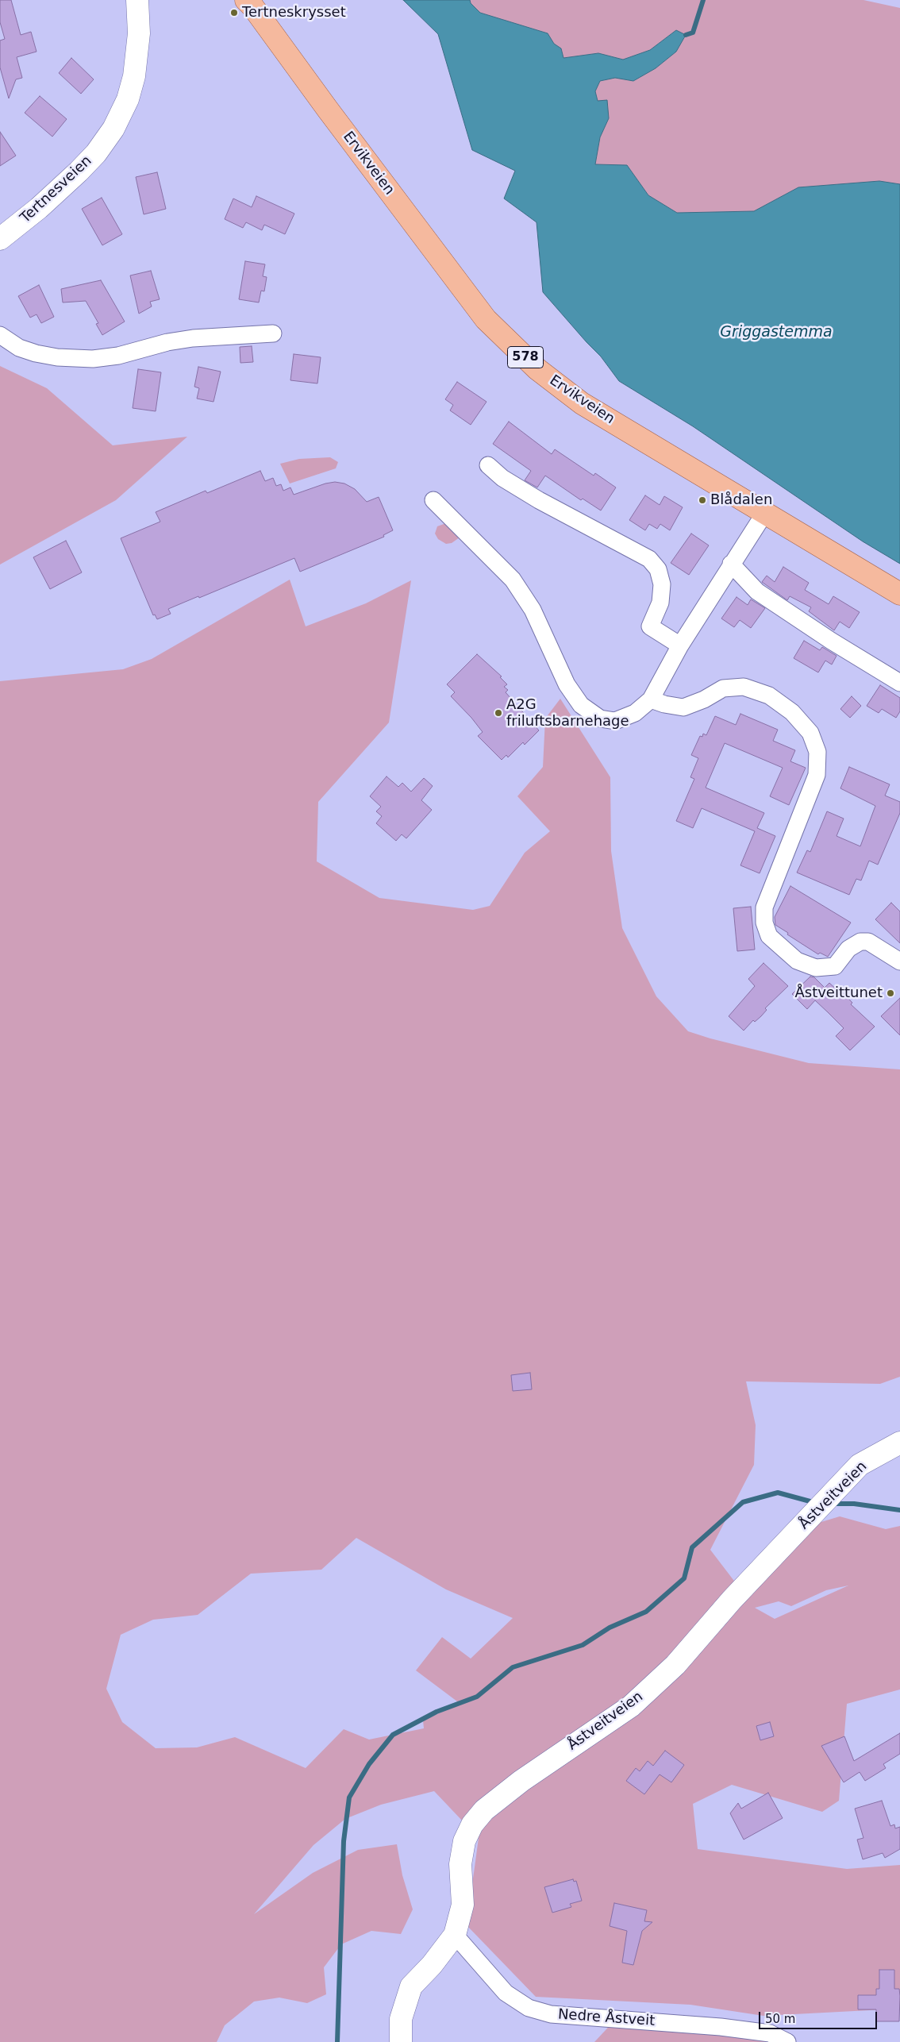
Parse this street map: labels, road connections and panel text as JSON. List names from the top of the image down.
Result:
{
  "streets": {
    "main road": ["Ervikveien", "578"],
    "street": ["Tertnesveien", "Åstveitveien", "Nedre Åstveit"]
  },
  "crossings": [
    ["Åstveitveien", "Nedre Åstveit"]
  ],
  "water": ["Griggastemma"],
  "places": [
    "Tertneskrysset",
    "Blådalen",
    "A2G friluftsbarnehage",
    "Åstveittunet"
  ],
  "scale_bar": "50 m"
}
